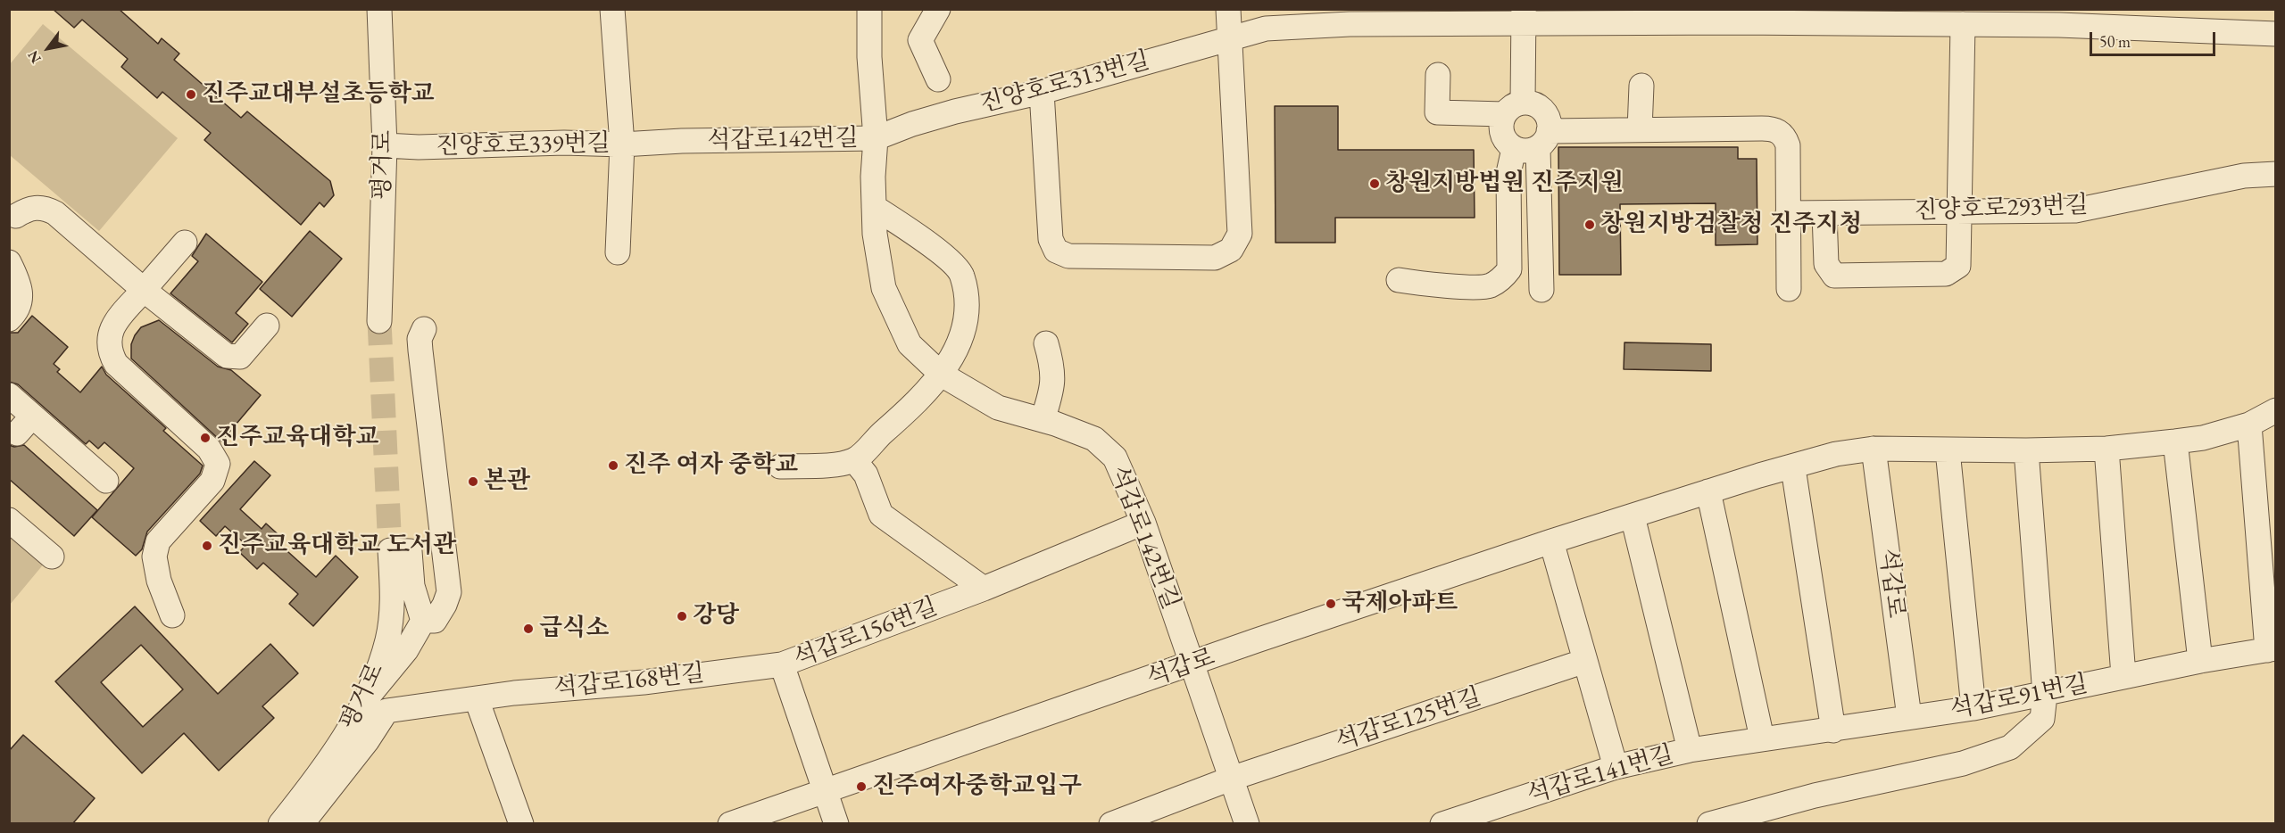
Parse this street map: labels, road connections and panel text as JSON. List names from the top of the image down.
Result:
{
  "streets": {
    "street": [
      "진양호로313번길",
      "석갑로142번길",
      "진양호로339번길",
      "평거로",
      "진양호로293번길",
      "석갑로",
      "석갑로156번길",
      "석갑로168번길",
      "석갑로91번길",
      "석갑로125번길",
      "석갑로141번길"
    ]
  },
  "crossings": [
    ["진양호로313번길", "석갑로142번길"],
    ["석갑로142번길", "진양호로339번길"],
    ["석갑로142번길", "석갑로"],
    ["석갑로142번길", "석갑로156번길"],
    ["진양호로339번길", "평거로"],
    ["평거로", "석갑로168번길"],
    ["석갑로", "석갑로156번길"],
    ["석갑로", "석갑로91번길"],
    ["석갑로156번길", "석갑로168번길"],
    ["석갑로91번길", "석갑로141번길"]
  ],
  "places": [
    "진주교대부설초등학교",
    "창원지방법원 진주지원",
    "창원지방검찰청 진주지청",
    "진주교육대학교",
    "진주 여자 중학교",
    "본관",
    "진주교육대학교 도서관",
    "국제아파트",
    "강당",
    "급식소",
    "진주여자중학교입구"
  ],
  "scale_bar": "50 m",
  "north": "bottom left"
}
